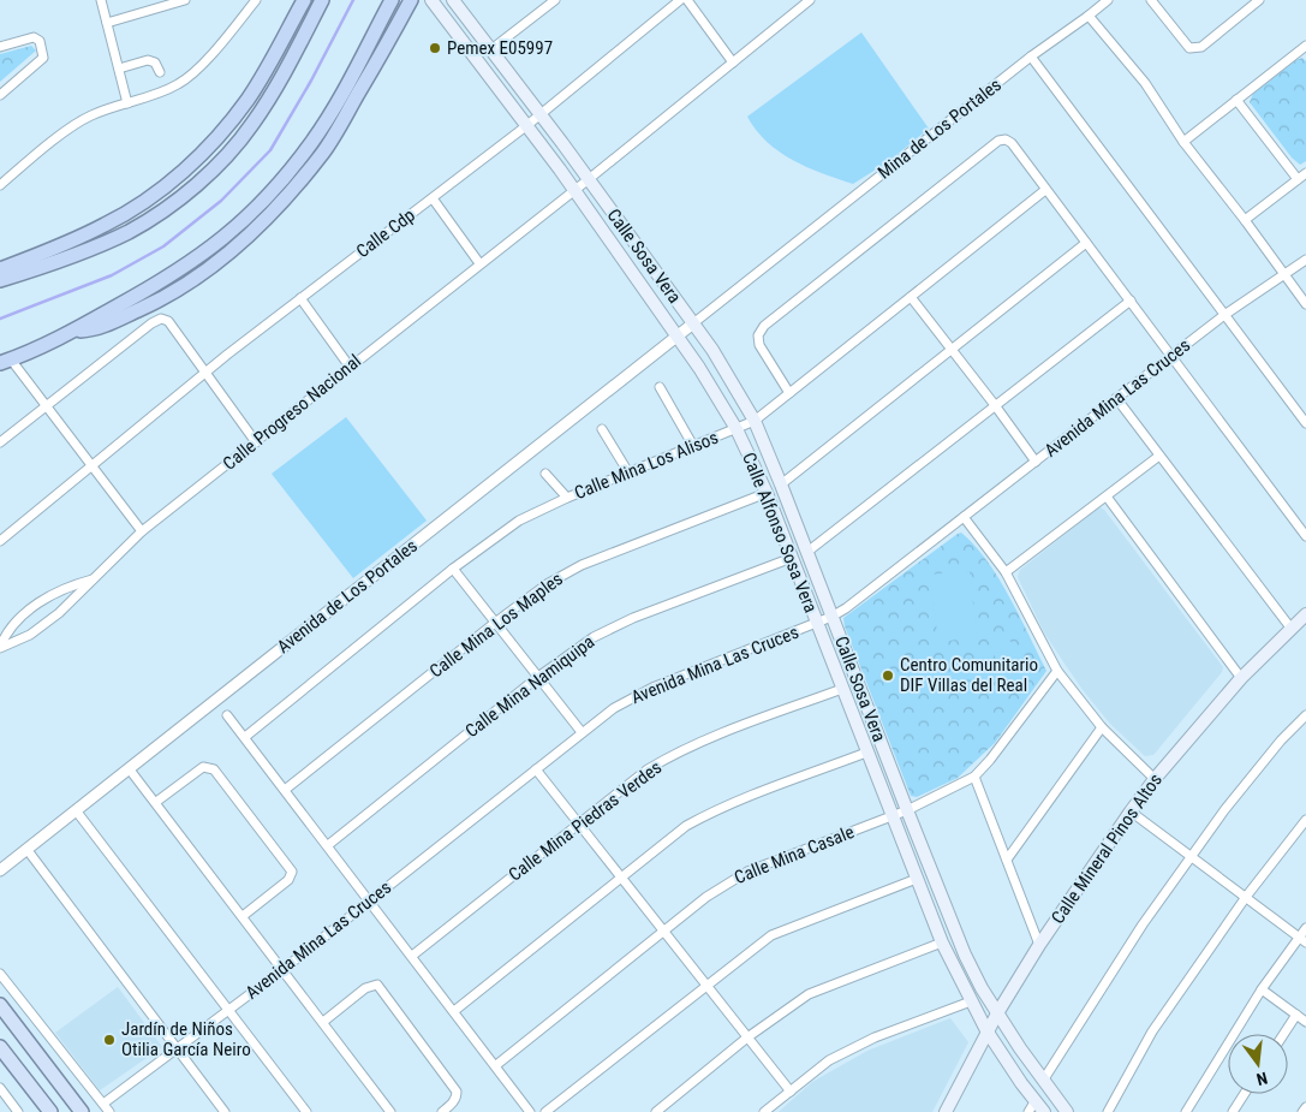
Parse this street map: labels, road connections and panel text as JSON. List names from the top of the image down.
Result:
{
  "streets": {
    "main road": ["Calle Sosa Vera", "Calle Alfonso Sosa Vera", "Calle Mineral Pinos Altos"],
    "street": [
      "Mina de Los Portales",
      "Calle Cdp",
      "Avenida Mina Las Cruces",
      "Calle Progreso Nacional",
      "Calle Mina Los Alisos",
      "Avenida de Los Portales",
      "Calle Mina Los Maples",
      "Calle Mina Namiquipa",
      "Calle Mina Piedras Verdes",
      "Calle Mina Casale"
    ]
  },
  "crossings": [
    ["Mina de Los Portales", "Calle Sosa Vera"],
    ["Mina de Los Portales", "Avenida de Los Portales"],
    ["Calle Cdp", "Calle Alfonso Sosa Vera"],
    ["Calle Sosa Vera", "Avenida Mina Las Cruces"],
    ["Calle Sosa Vera", "Calle Progreso Nacional"],
    ["Calle Sosa Vera", "Calle Mina Los Alisos"],
    ["Calle Sosa Vera", "Avenida de Los Portales"],
    ["Calle Sosa Vera", "Calle Mineral Pinos Altos"],
    ["Calle Sosa Vera", "Calle Mina Casale"],
    ["Avenida Mina Las Cruces", "Calle Alfonso Sosa Vera"],
    ["Calle Progreso Nacional", "Calle Alfonso Sosa Vera"],
    ["Calle Mina Los Alisos", "Calle Alfonso Sosa Vera"],
    ["Calle Alfonso Sosa Vera", "Avenida de Los Portales"],
    ["Calle Alfonso Sosa Vera", "Calle Mina Los Maples"],
    ["Calle Alfonso Sosa Vera", "Calle Mina Namiquipa"],
    ["Calle Alfonso Sosa Vera", "Calle Mina Piedras Verdes"],
    ["Calle Alfonso Sosa Vera", "Calle Mineral Pinos Altos"],
    ["Calle Alfonso Sosa Vera", "Calle Mina Casale"]
  ],
  "places": ["Pemex E05997", "Centro Comunitario DIF Villas del Real", "Jardín de Niños Otilia García Neiro"],
  "north": "bottom"
}
